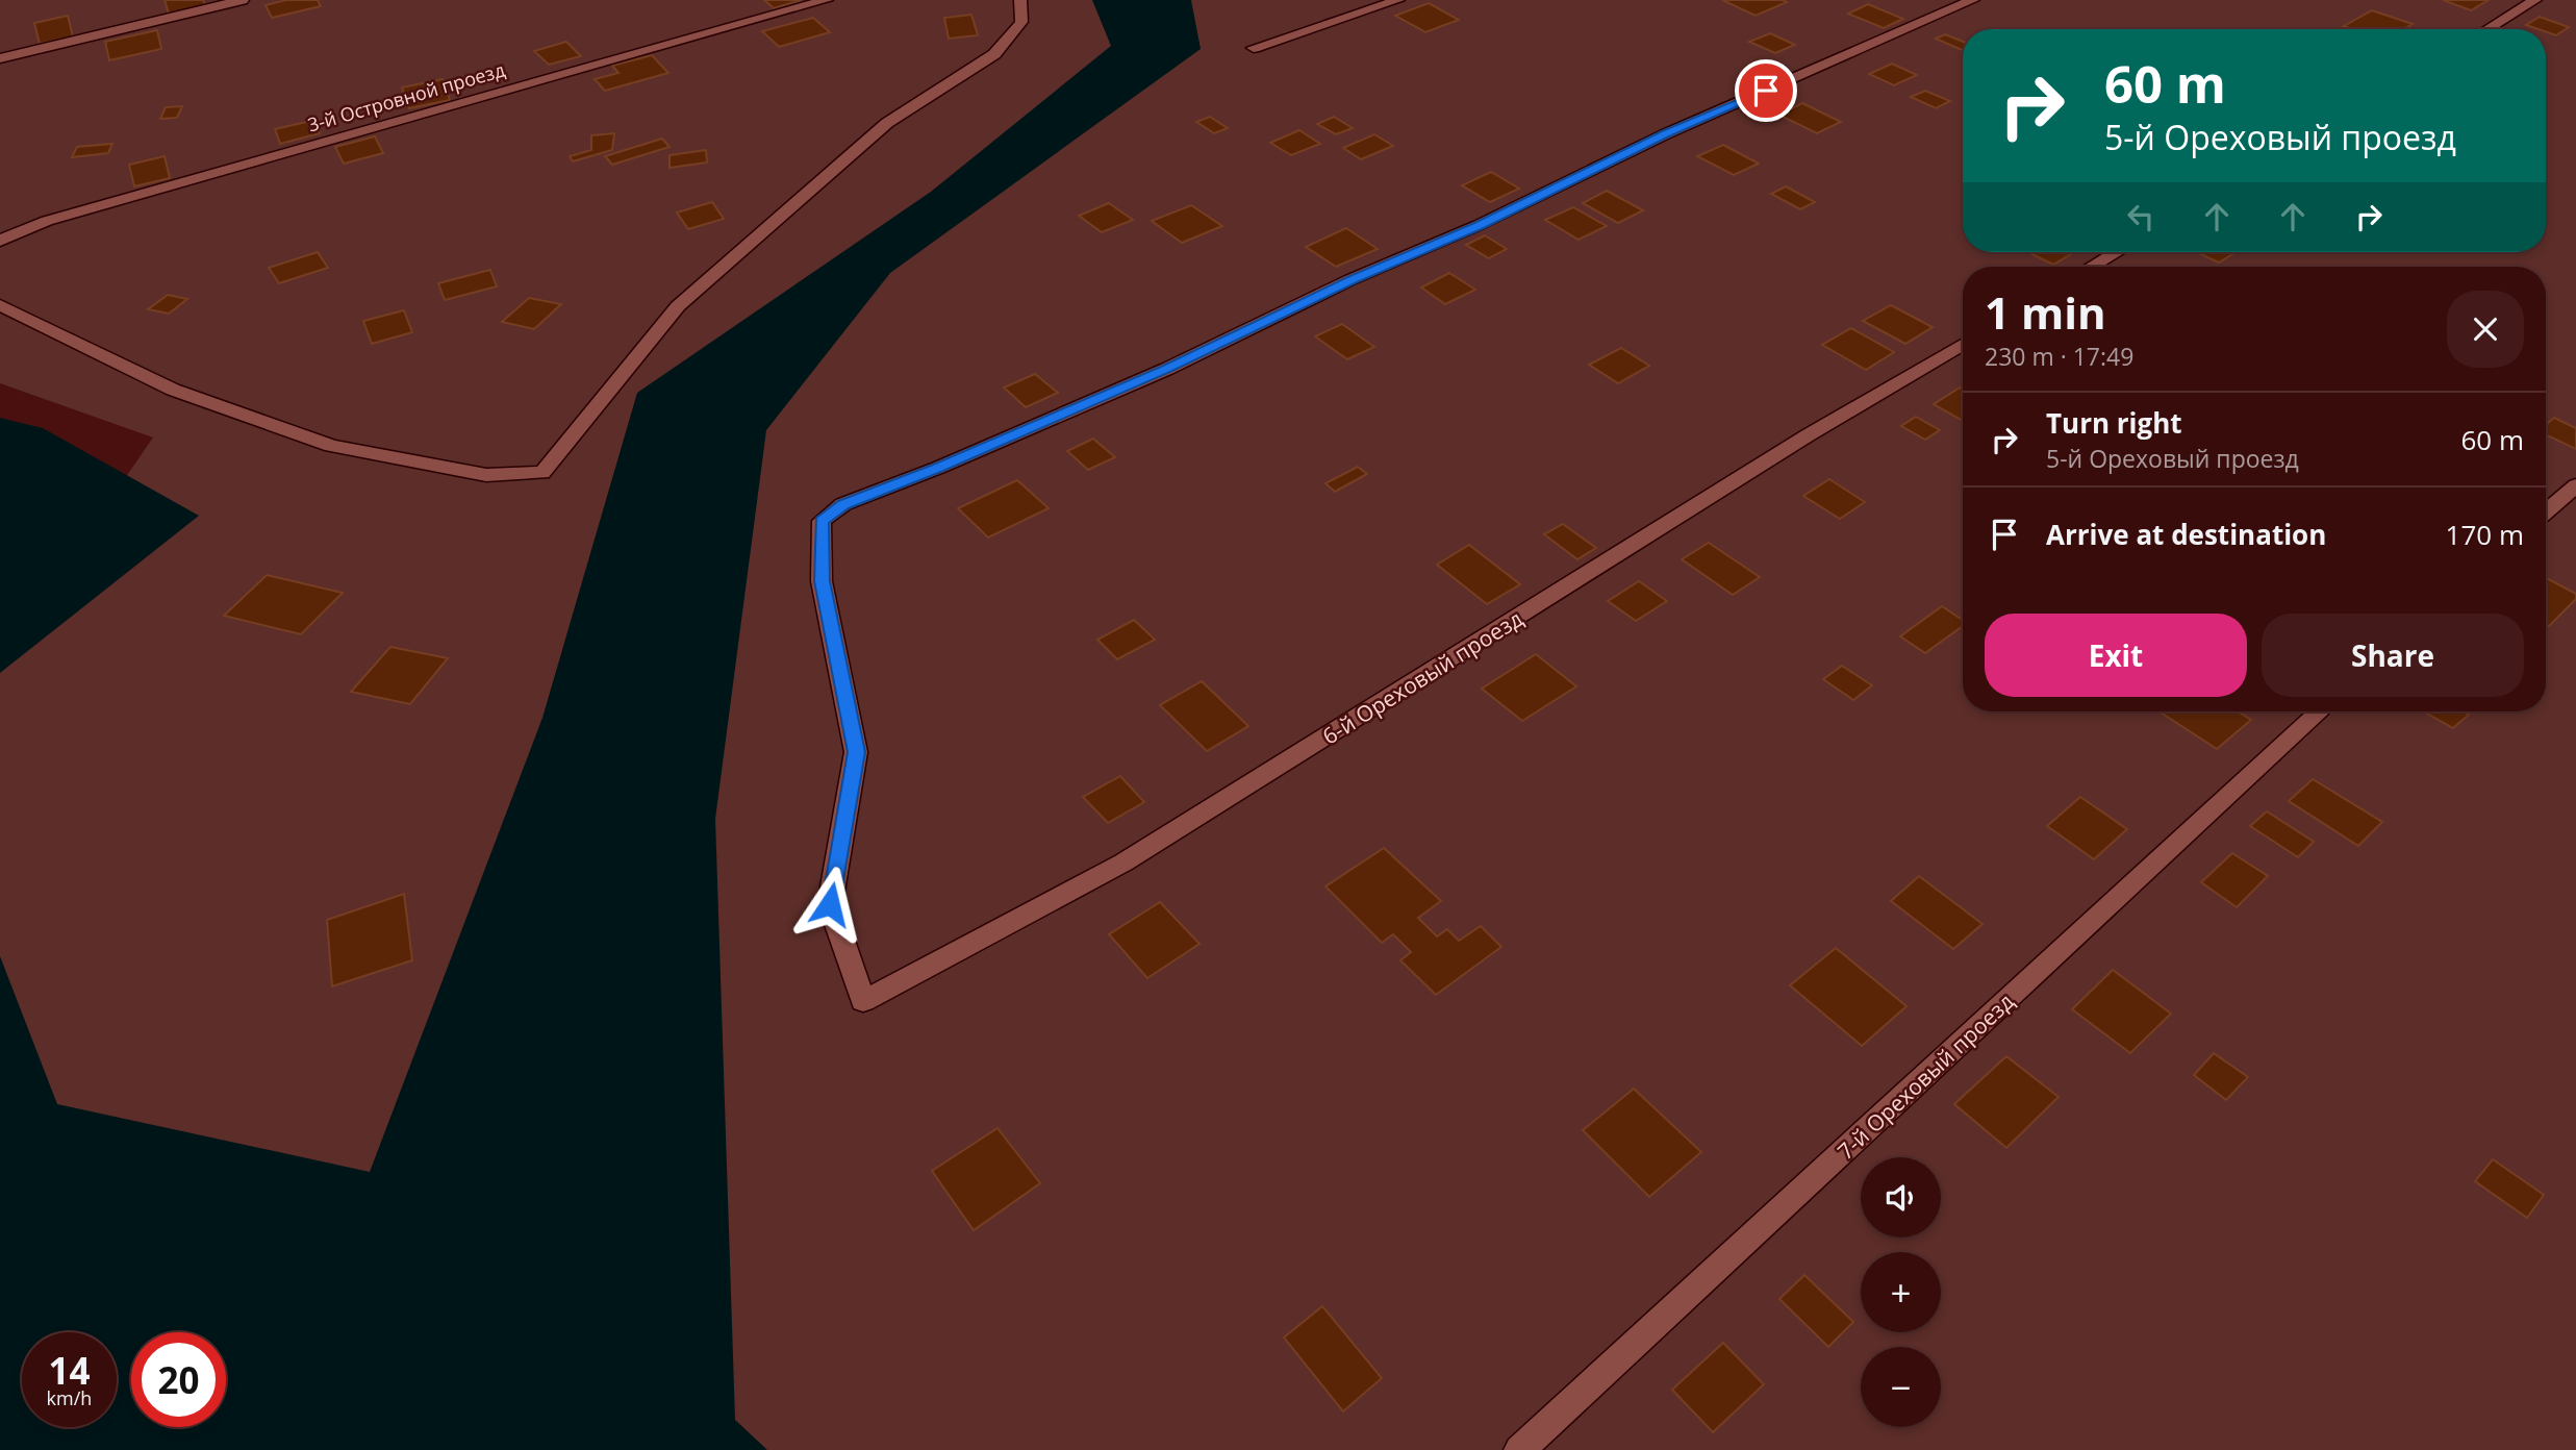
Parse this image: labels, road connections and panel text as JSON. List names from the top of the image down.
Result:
{
  "streets": {
    "lane": ["3-й Островной проезд", "6-й Ореховый проезд", "7-й Ореховый проезд"]
  },
  "page": {
    "turn": ["60 m", "5-й Ореховый проезд"],
    "heading": ["1 min", "230 m · 17:49"],
    "list": [
      {
        "name": "Turn right",
        "note": "5-й Ореховый проезд",
        "value": "60 m"
      },
      {
        "name": "Arrive at destination",
        "value": "170 m"
      }
    ],
    "buttons": ["Exit", "Share"],
    "map_buttons": ["+", "−"],
    "speed": "14 km/h",
    "limit": "20"
  }
}
